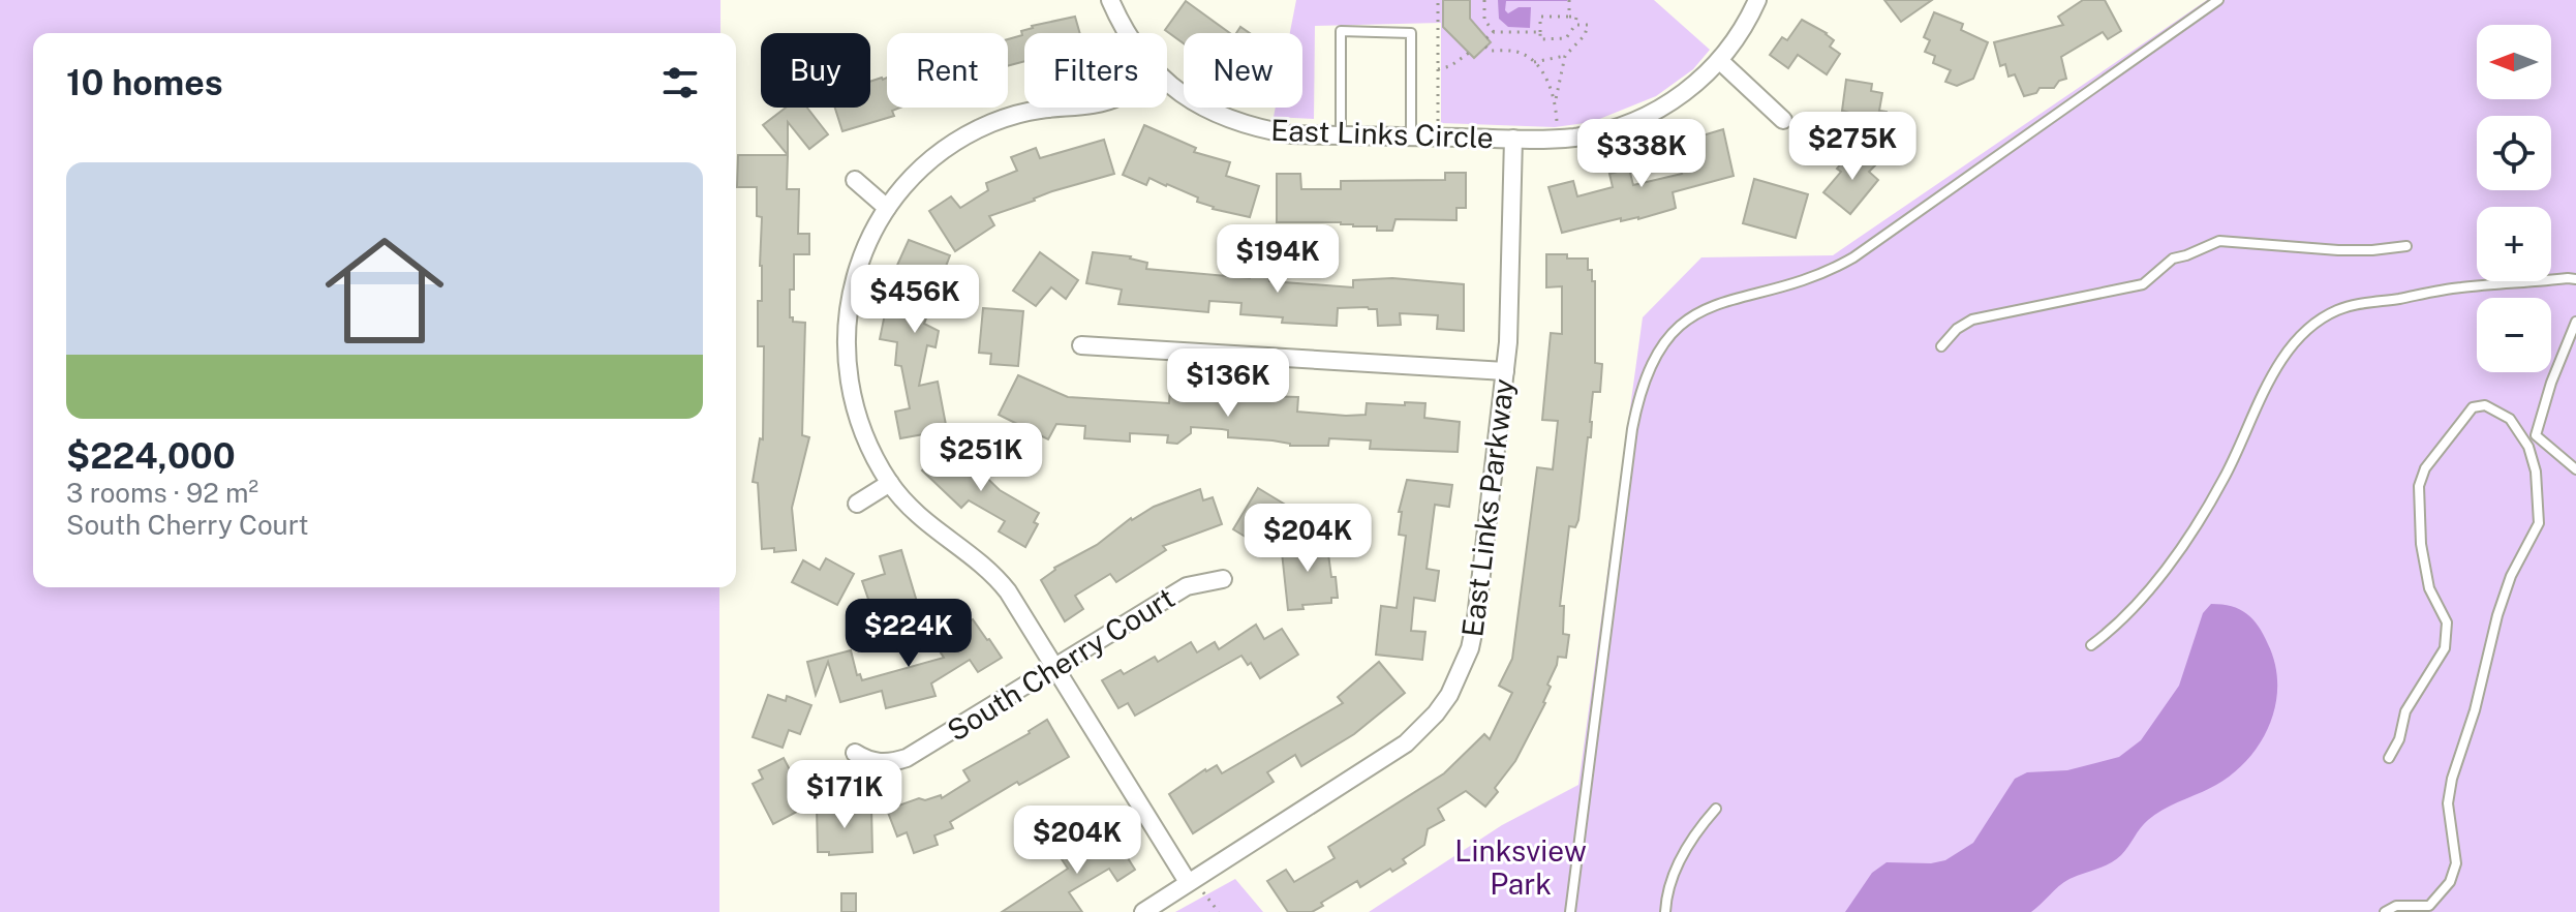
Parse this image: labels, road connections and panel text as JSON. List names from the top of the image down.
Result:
{
  "streets": {
    "street": ["East Links Circle", "East Links Parkway", "South Cherry Court"]
  },
  "crossings": [
    ["East Links Circle", "East Links Parkway"]
  ],
  "parks": ["Linksview Park"],
  "north": "left",
  "page": {
    "map_buttons": ["+", "−"],
    "chip": [
      "Buy",
      "Rent",
      "Filters",
      "New"
    ],
    "heading": "10 homes",
    "price": [
      "$275K",
      "$338K",
      "$194K",
      "$456K",
      "$136K",
      "$251K",
      "$204K",
      "$224K",
      "$171K",
      "$204K"
    ],
    "list": [
      {
        "name": "$224,000",
        "note": "3 rooms · 92 m² · South Cherry Court"
      }
    ]
  }
}
